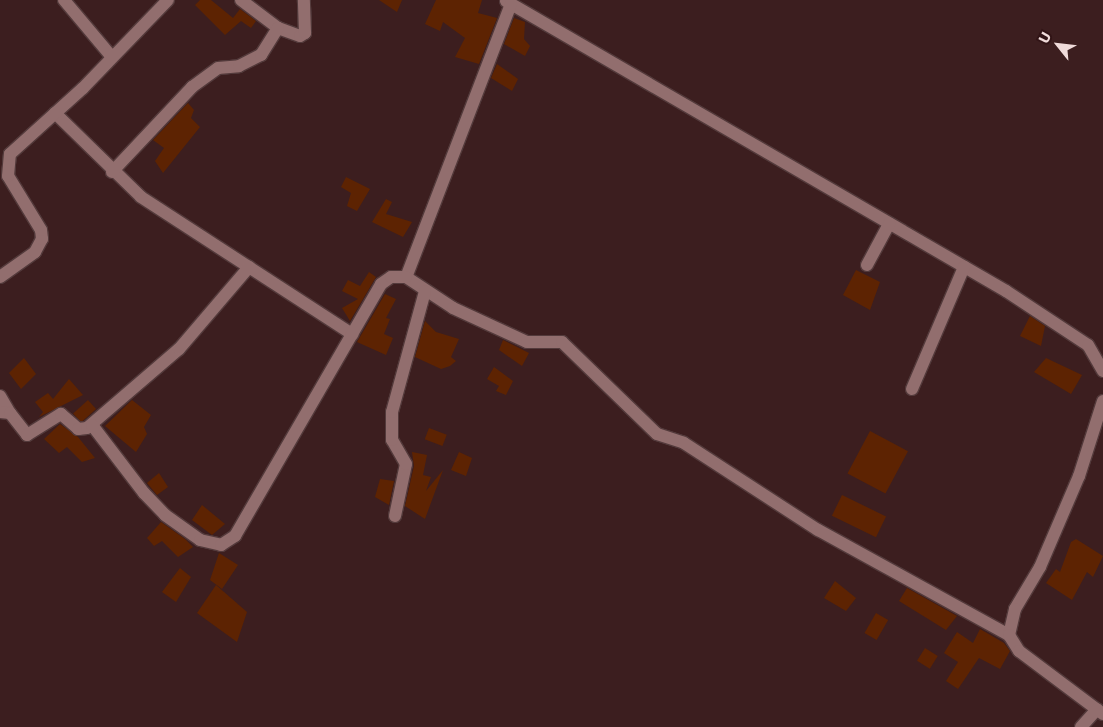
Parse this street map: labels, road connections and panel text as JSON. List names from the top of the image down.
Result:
{
  "north": "top left"
}
